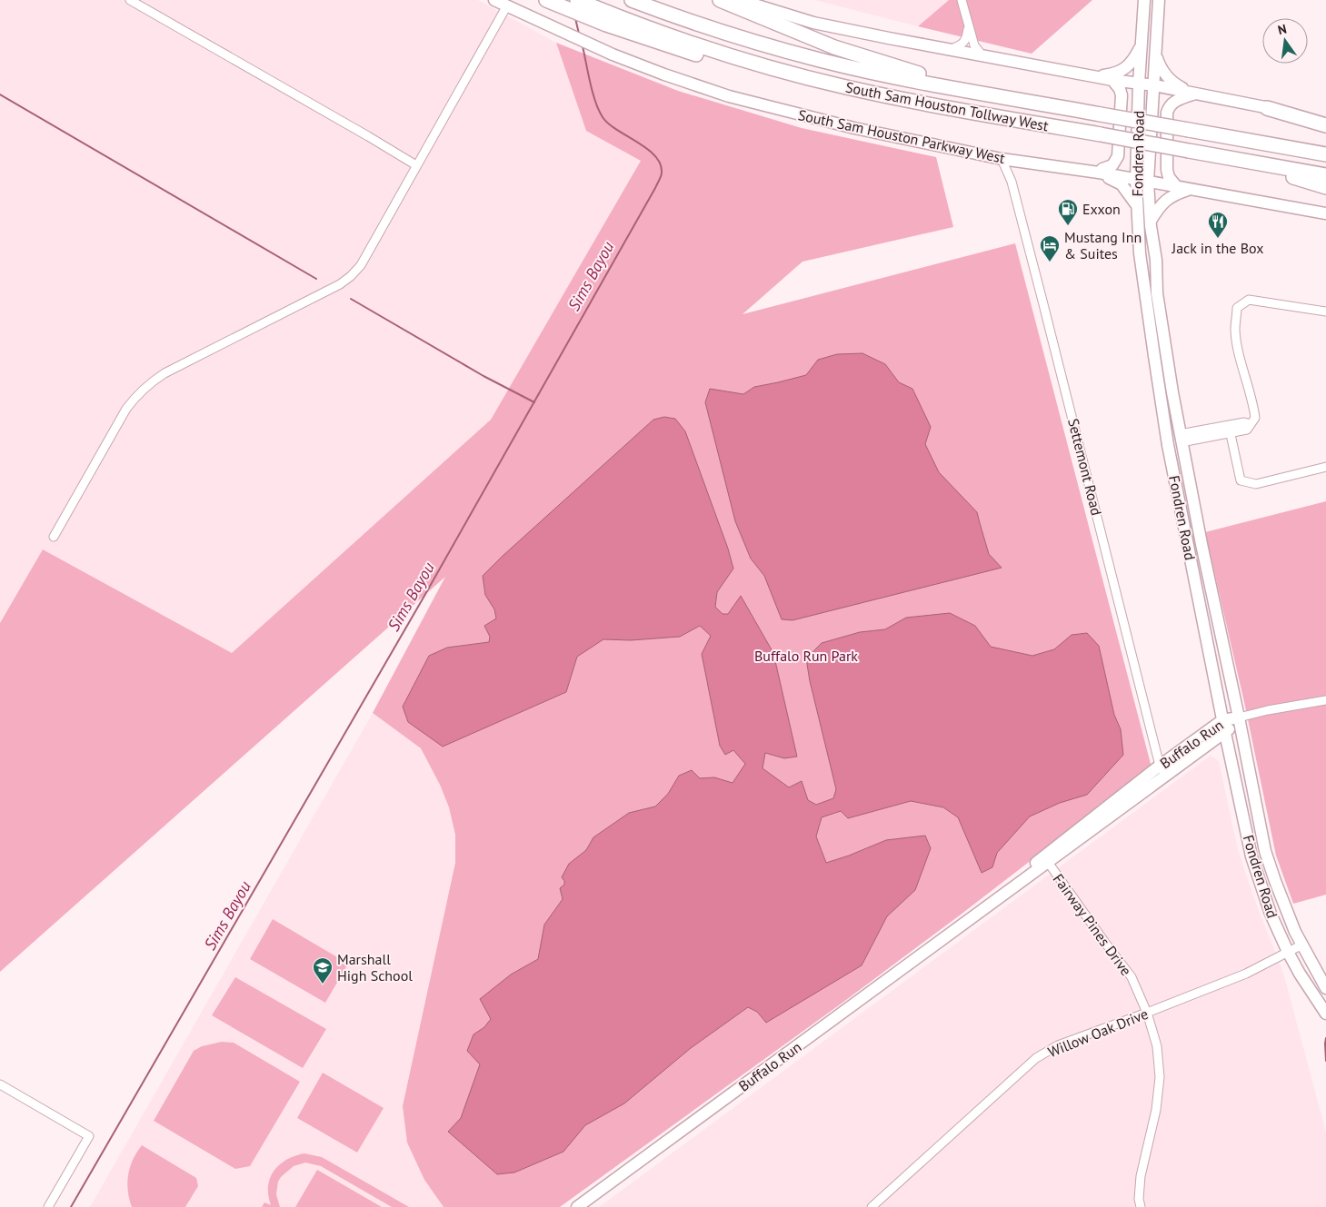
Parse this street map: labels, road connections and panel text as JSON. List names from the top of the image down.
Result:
{
  "streets": {
    "highway": ["South Sam Houston Tollway West"],
    "main road": ["South Sam Houston Parkway West", "Fondren Road", "Buffalo Run"],
    "street": ["Settemont Road", "Fairway Pines Drive", "Willow Oak Drive"]
  },
  "crossings": [
    ["South Sam Houston Parkway West", "Fondren Road"],
    ["South Sam Houston Parkway West", "Settemont Road"],
    ["Fondren Road", "Buffalo Run"],
    ["Fondren Road", "Willow Oak Drive"],
    ["Settemont Road", "Buffalo Run"],
    ["Buffalo Run", "Fairway Pines Drive"],
    ["Fairway Pines Drive", "Willow Oak Drive"]
  ],
  "water": ["Sims Bayou"],
  "parks": ["Buffalo Run Park"],
  "places": {
    "fuel station": ["Exxon"],
    "restaurant": ["Jack in the Box"],
    "hotel": ["Mustang Inn & Suites"],
    "school or university": ["Marshall High School"]
  },
  "north": "top"
}
